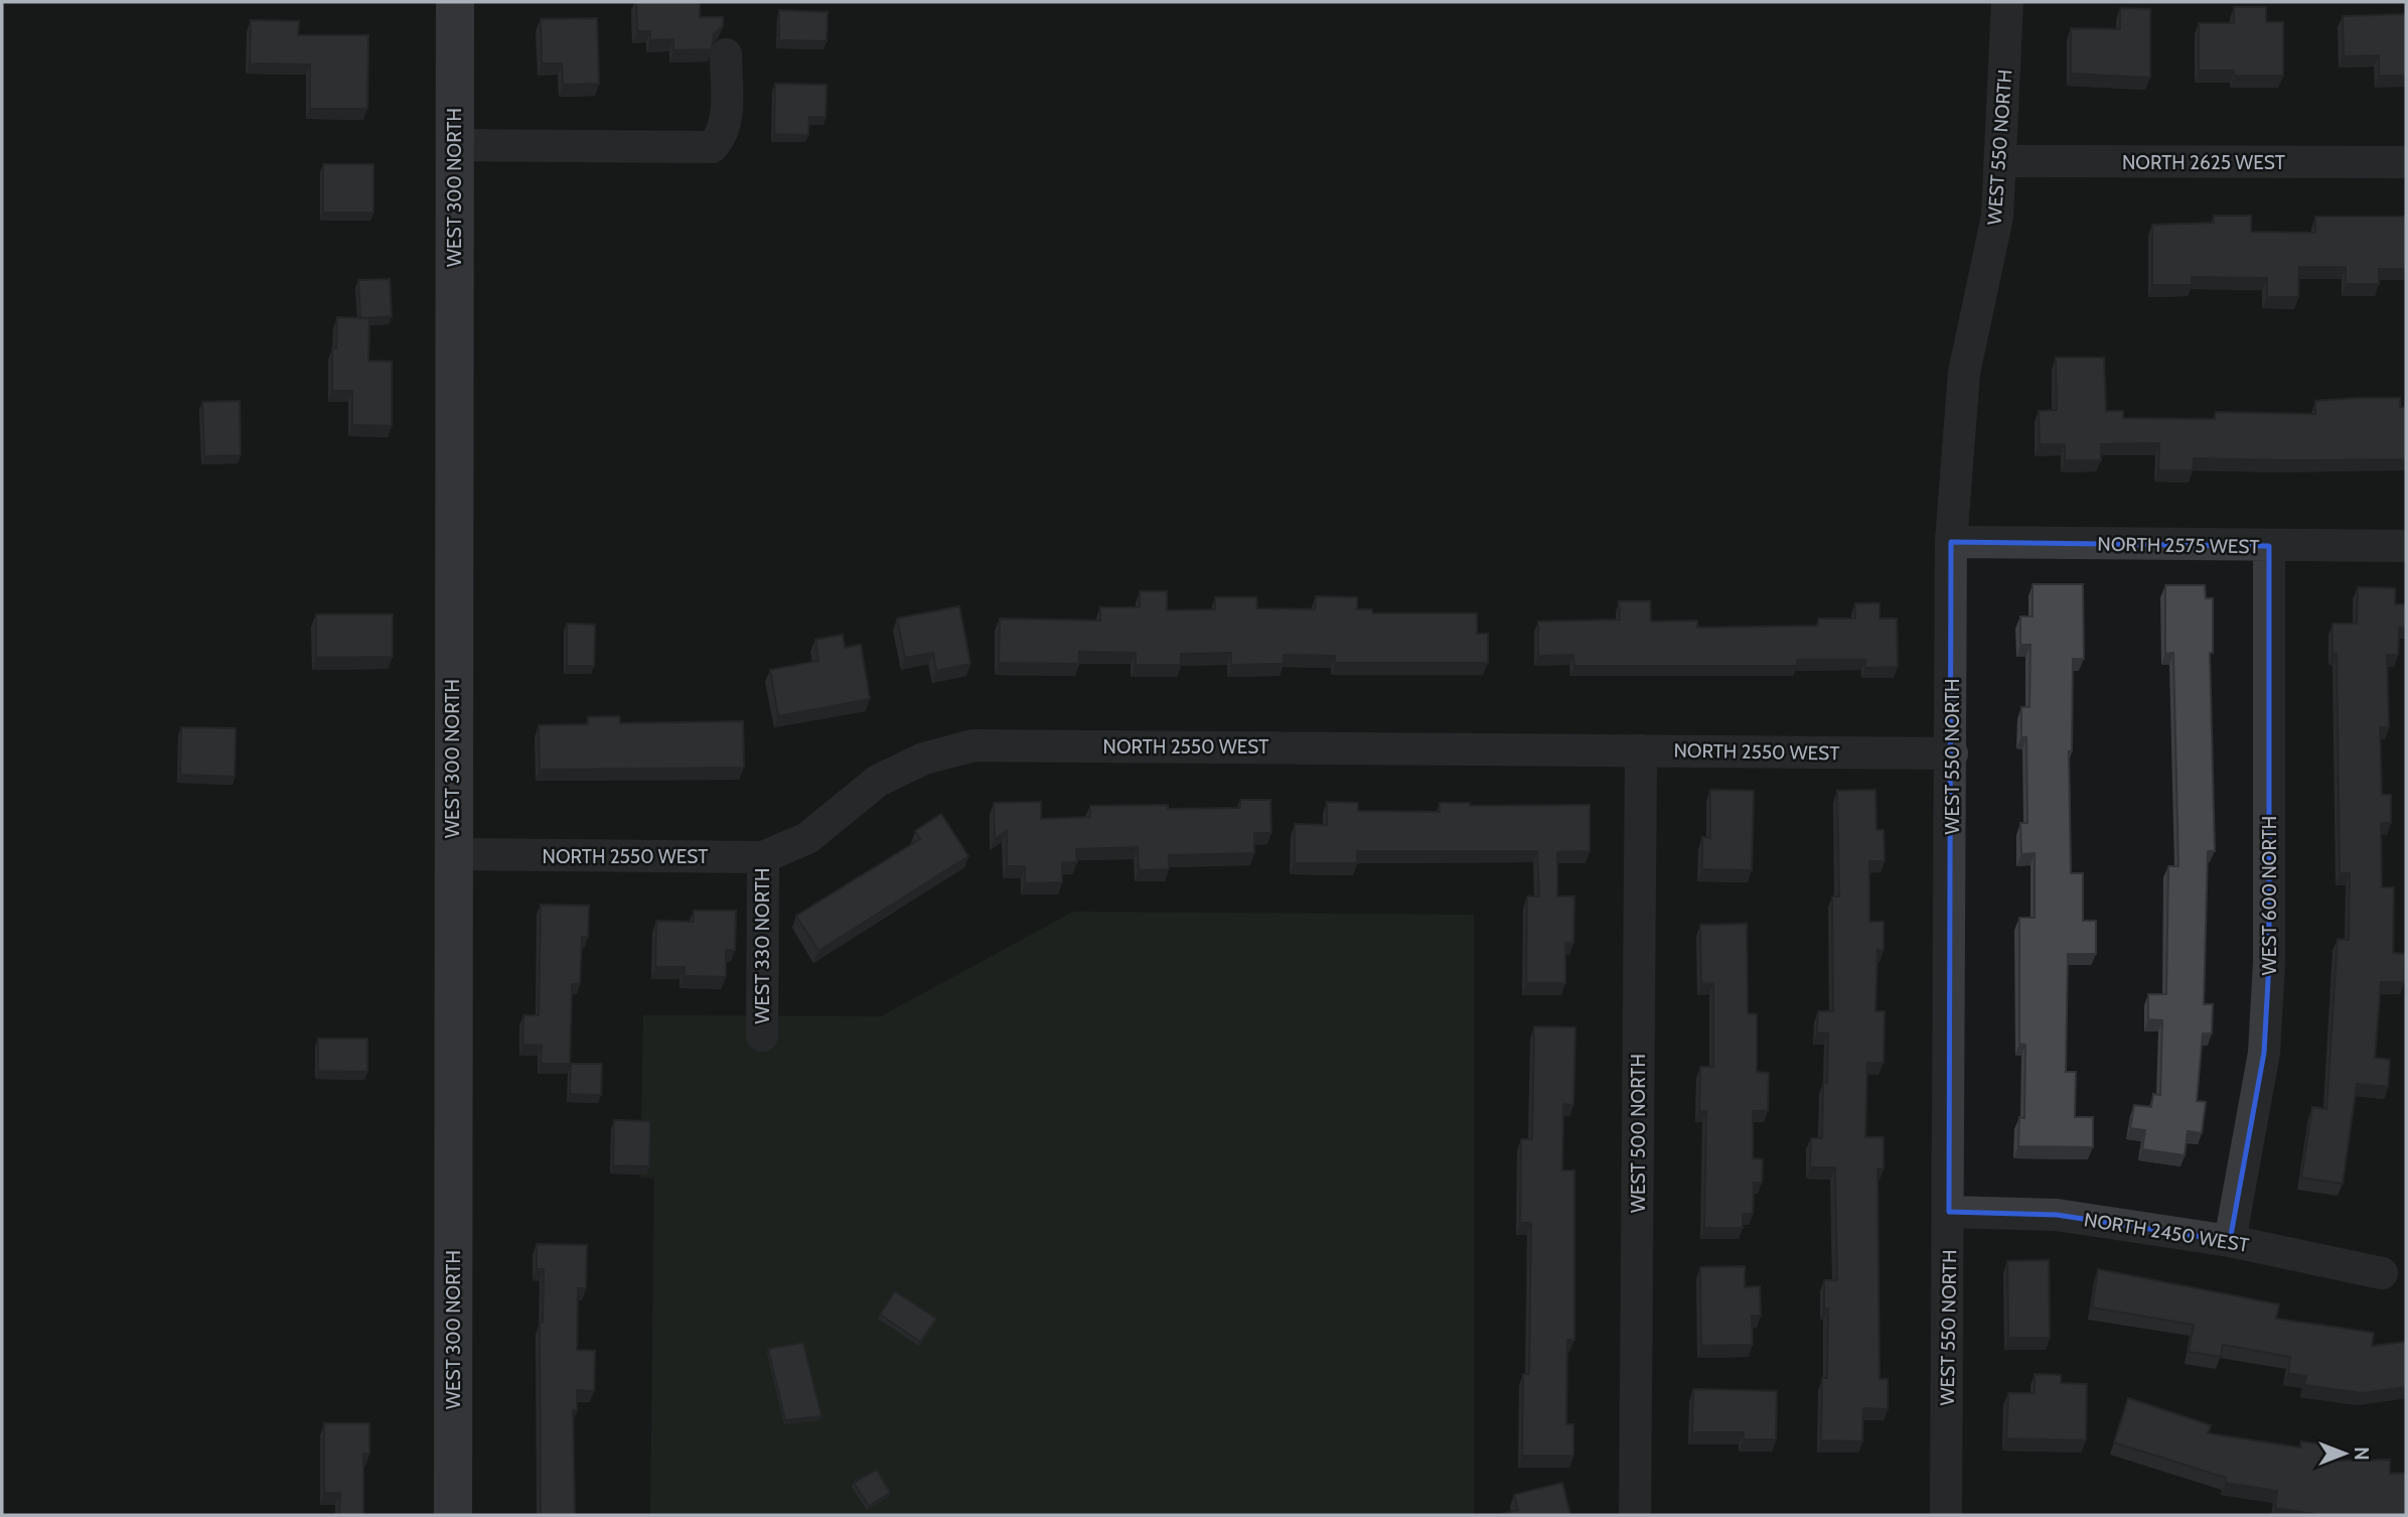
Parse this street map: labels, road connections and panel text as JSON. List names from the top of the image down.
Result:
{
  "streets": {
    "main road": ["WEST 300 NORTH"],
    "street": [
      "WEST 550 NORTH",
      "NORTH 2625 WEST",
      "NORTH 2575 WEST",
      "NORTH 2550 WEST",
      "WEST 600 NORTH",
      "WEST 330 NORTH",
      "WEST 500 NORTH",
      "NORTH 2450 WEST"
    ]
  },
  "crossings": [
    ["WEST 550 NORTH", "NORTH 2625 WEST"],
    ["WEST 550 NORTH", "NORTH 2575 WEST"],
    ["WEST 550 NORTH", "NORTH 2550 WEST"],
    ["WEST 550 NORTH", "NORTH 2450 WEST"],
    ["WEST 300 NORTH", "NORTH 2550 WEST"],
    ["NORTH 2575 WEST", "WEST 600 NORTH"],
    ["NORTH 2550 WEST", "WEST 330 NORTH"],
    ["NORTH 2550 WEST", "WEST 500 NORTH"],
    ["WEST 600 NORTH", "NORTH 2450 WEST"]
  ],
  "north": "right"
}
